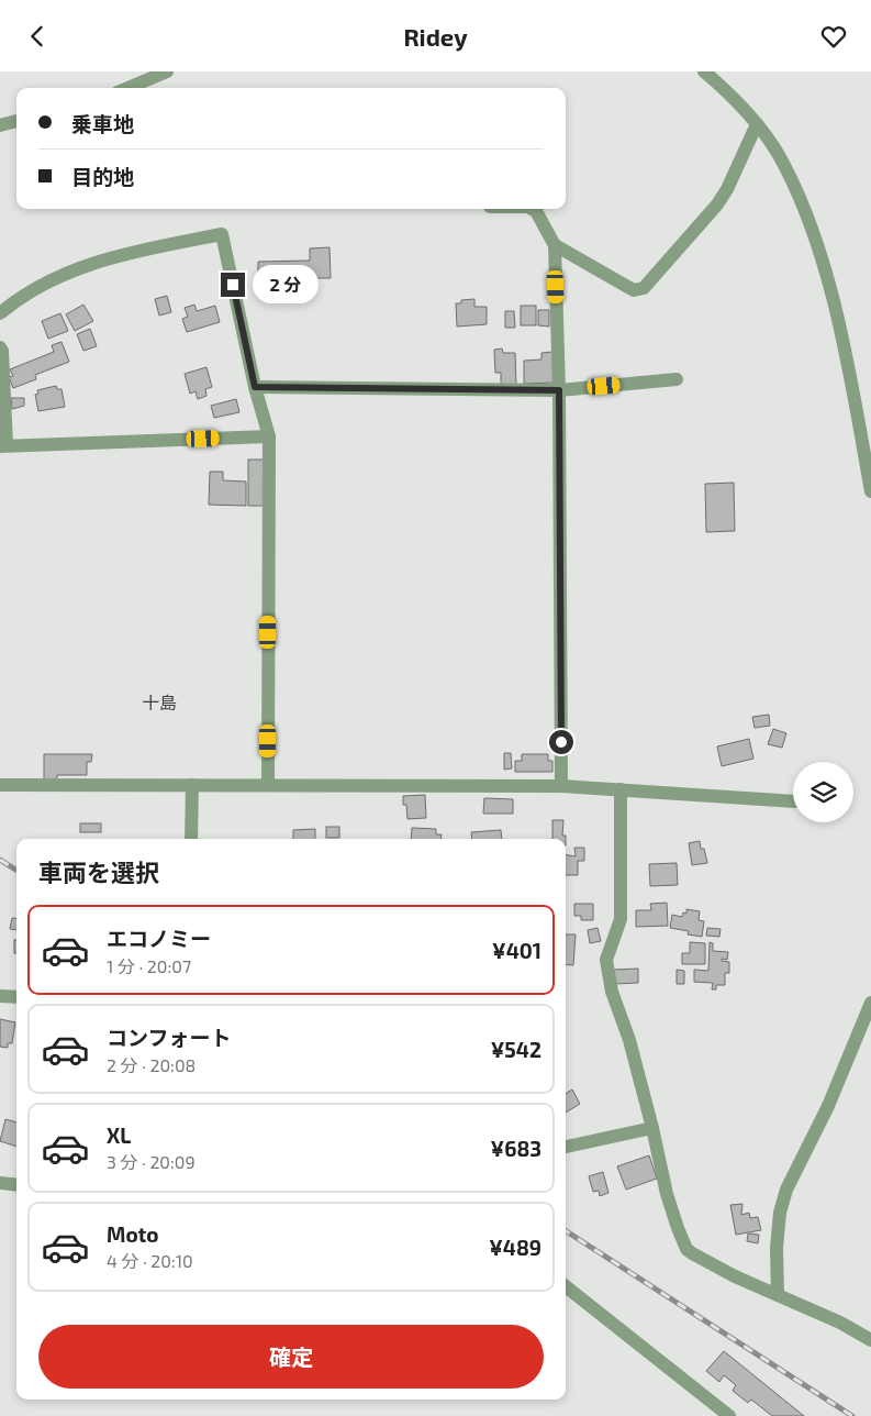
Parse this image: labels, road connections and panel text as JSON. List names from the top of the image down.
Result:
{
  "districts": ["十島"],
  "page": {
    "header": "Ridey",
    "banner": ["乗車地", "目的地"],
    "bubble": "2 分",
    "heading": "車両を選択",
    "list": [
      {
        "name": "エコノミー",
        "note": "1 分 · 20:07",
        "value": "¥401"
      },
      {
        "name": "コンフォート",
        "note": "2 分 · 20:08",
        "value": "¥542"
      },
      {
        "name": "XL",
        "note": "3 分 · 20:09",
        "value": "¥683"
      },
      {
        "name": "Moto",
        "note": "4 分 · 20:10",
        "value": "¥489"
      }
    ],
    "buttons": "確定"
  }
}
